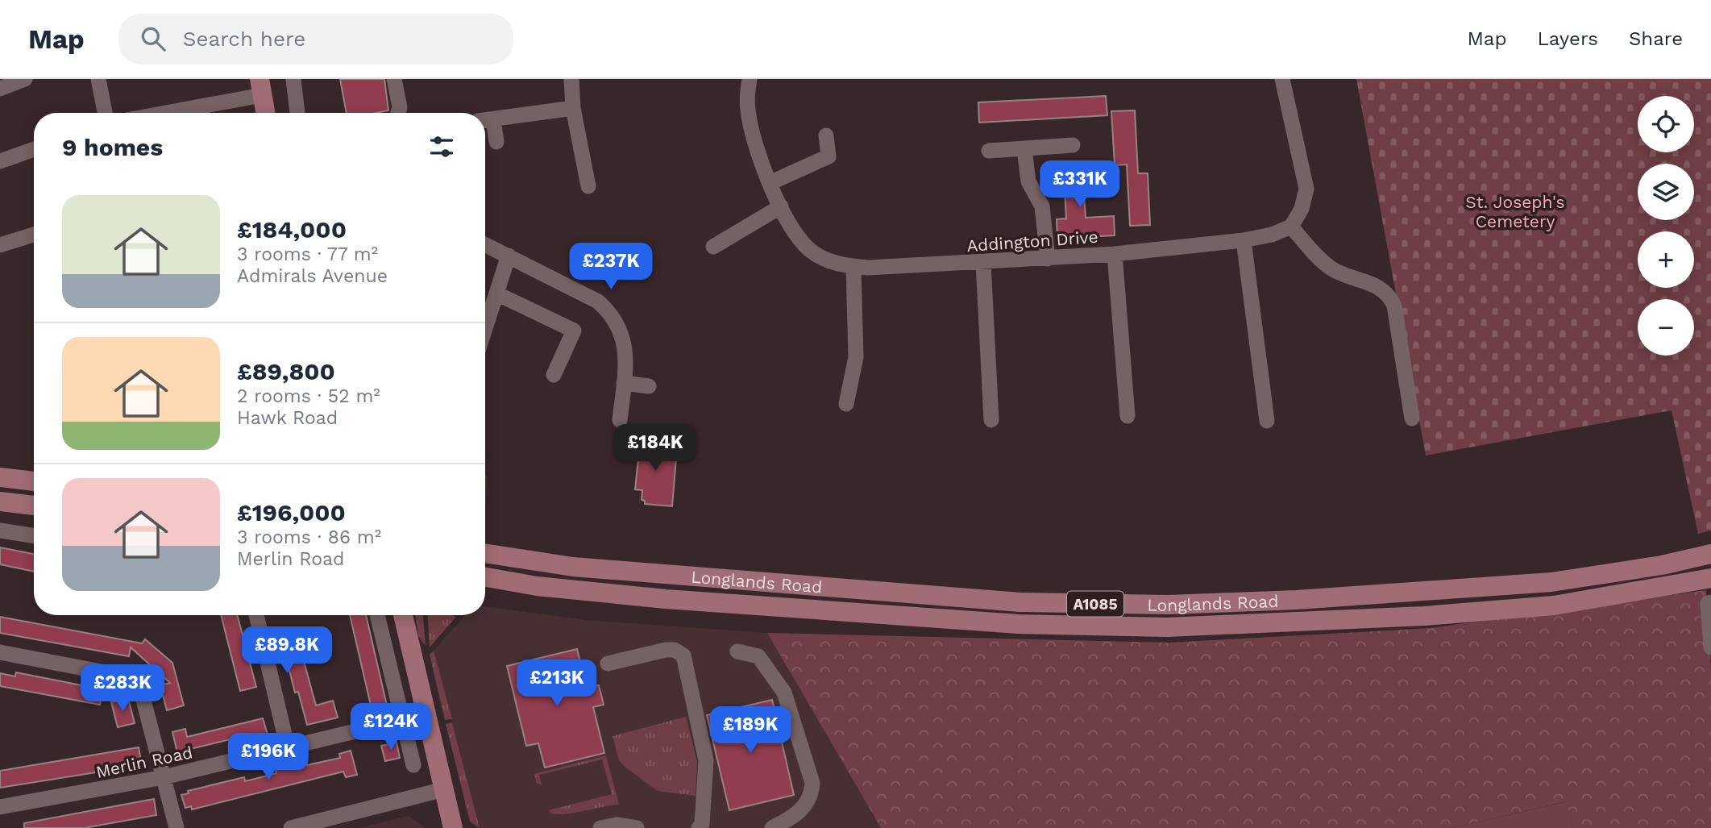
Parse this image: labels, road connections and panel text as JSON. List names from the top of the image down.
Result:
{
  "streets": {
    "main road": ["Longlands Road", "A1085"],
    "street": ["Addington Drive", "Merlin Road"]
  },
  "parks": ["St. Joseph's Cemetery"],
  "page": {
    "header": "Map",
    "search": "Search here",
    "nav": ["Map", "Layers", "Share"],
    "map_buttons": ["+", "−"],
    "heading": "9 homes",
    "price": [
      "£331K",
      "£237K",
      "£184K",
      "£89.8K",
      "£213K",
      "£283K",
      "£124K",
      "£189K",
      "£196K"
    ],
    "list": [
      {
        "name": "£184,000",
        "note": "3 rooms · 77 m² · Admirals Avenue"
      },
      {
        "name": "£89,800",
        "note": "2 rooms · 52 m² · Hawk Road"
      },
      {
        "name": "£196,000",
        "note": "3 rooms · 86 m² · Merlin Road"
      }
    ]
  }
}
